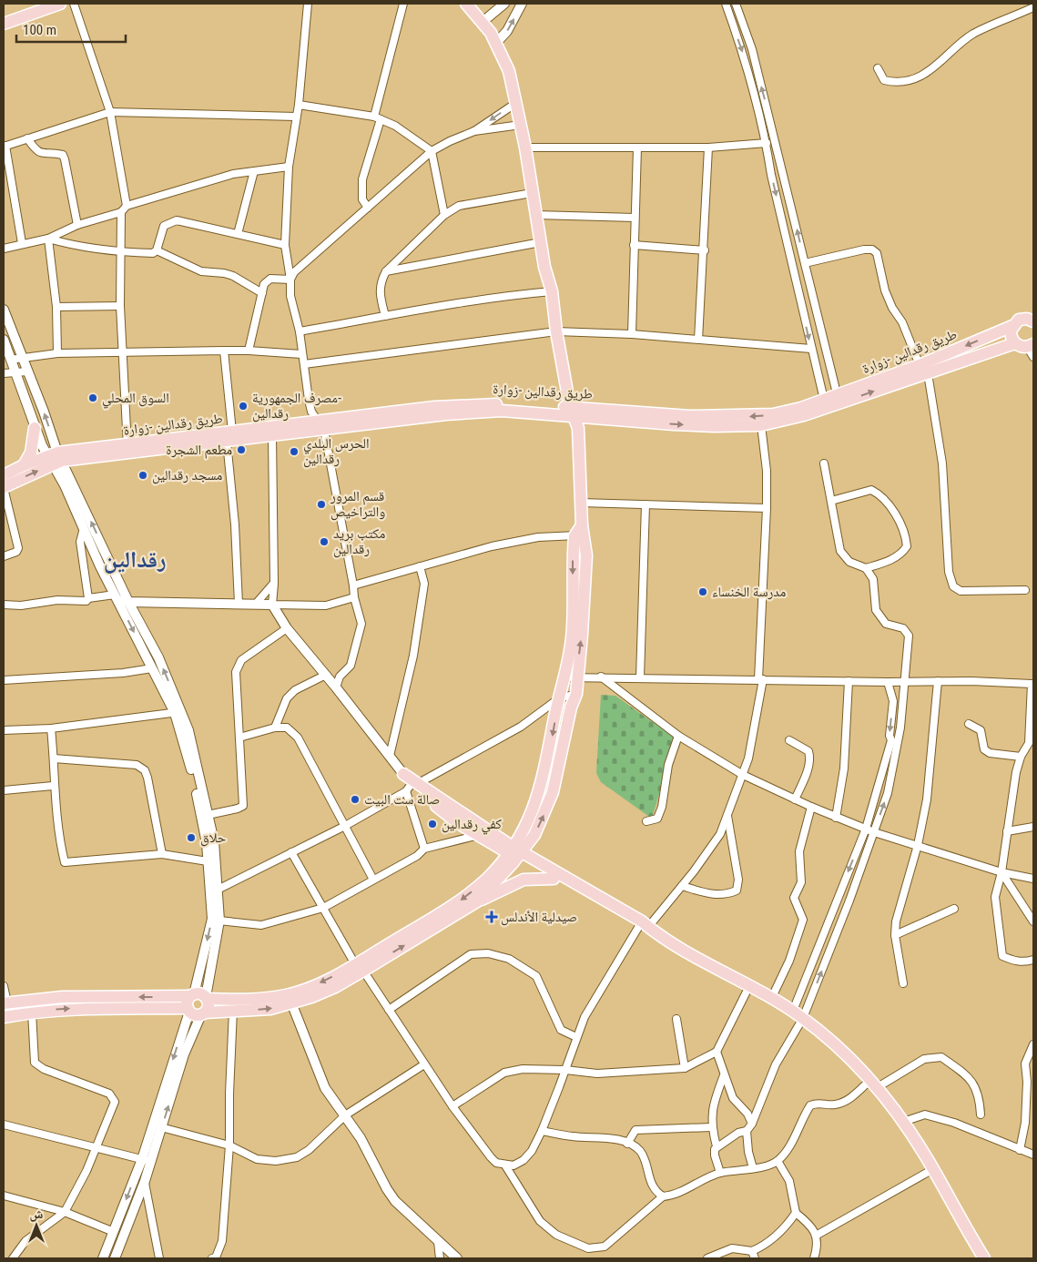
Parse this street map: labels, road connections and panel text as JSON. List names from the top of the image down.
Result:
{
  "streets": {
    "main road": ["طريق رقدالين -زوارة"]
  },
  "districts": ["رقدالين"],
  "places": {
    "other": [
      "السوق المحلي",
      "مصرف الجمهورية- رقدالين",
      "مطعم الشجرة",
      "الحرس البلدي رقدالين",
      "مسجد رقدالين",
      "قسم المرور والتراخيص",
      "مكتب بريد رقدالين",
      "مدرسة الخنساء",
      "صالة ست البيت",
      "كفي رقدالين",
      "حلاق"
    ],
    "health": ["صيدلية الأندلس"]
  },
  "scale_bar": "100 m",
  "north": "top"
}
